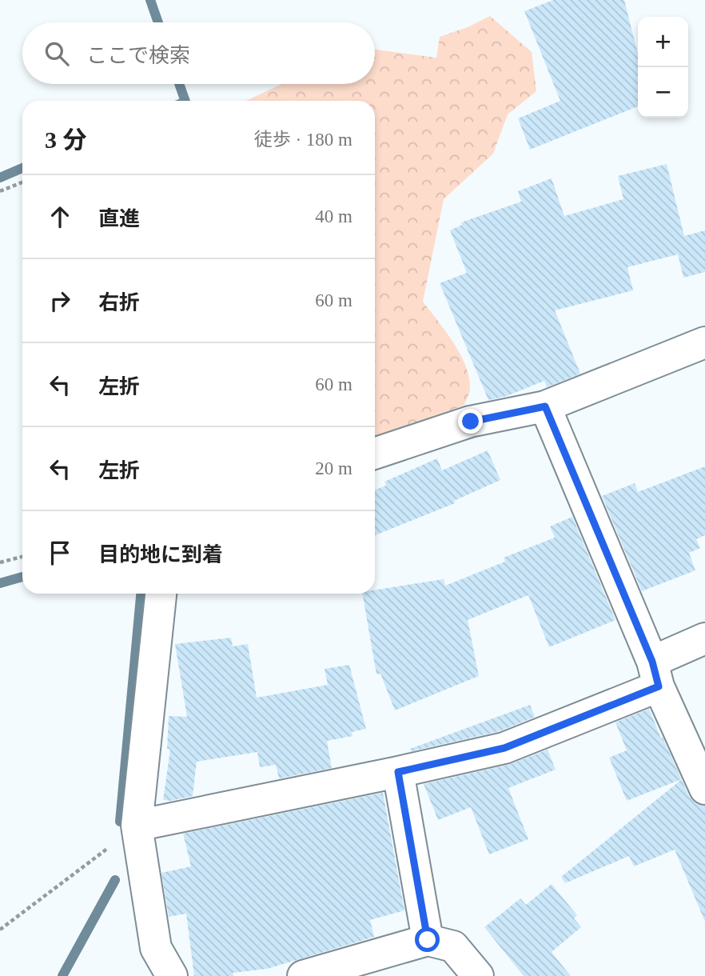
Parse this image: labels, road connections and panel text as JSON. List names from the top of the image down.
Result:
{
  "page": {
    "map_buttons": ["+", "−"],
    "search": "ここで検索",
    "heading": ["3 分", "徒歩 · 180 m"],
    "list": [
      ["直進", "40 m"],
      ["右折", "60 m"],
      ["左折", "60 m"],
      ["左折", "20 m"],
      "目的地に到着"
    ]
  }
}
